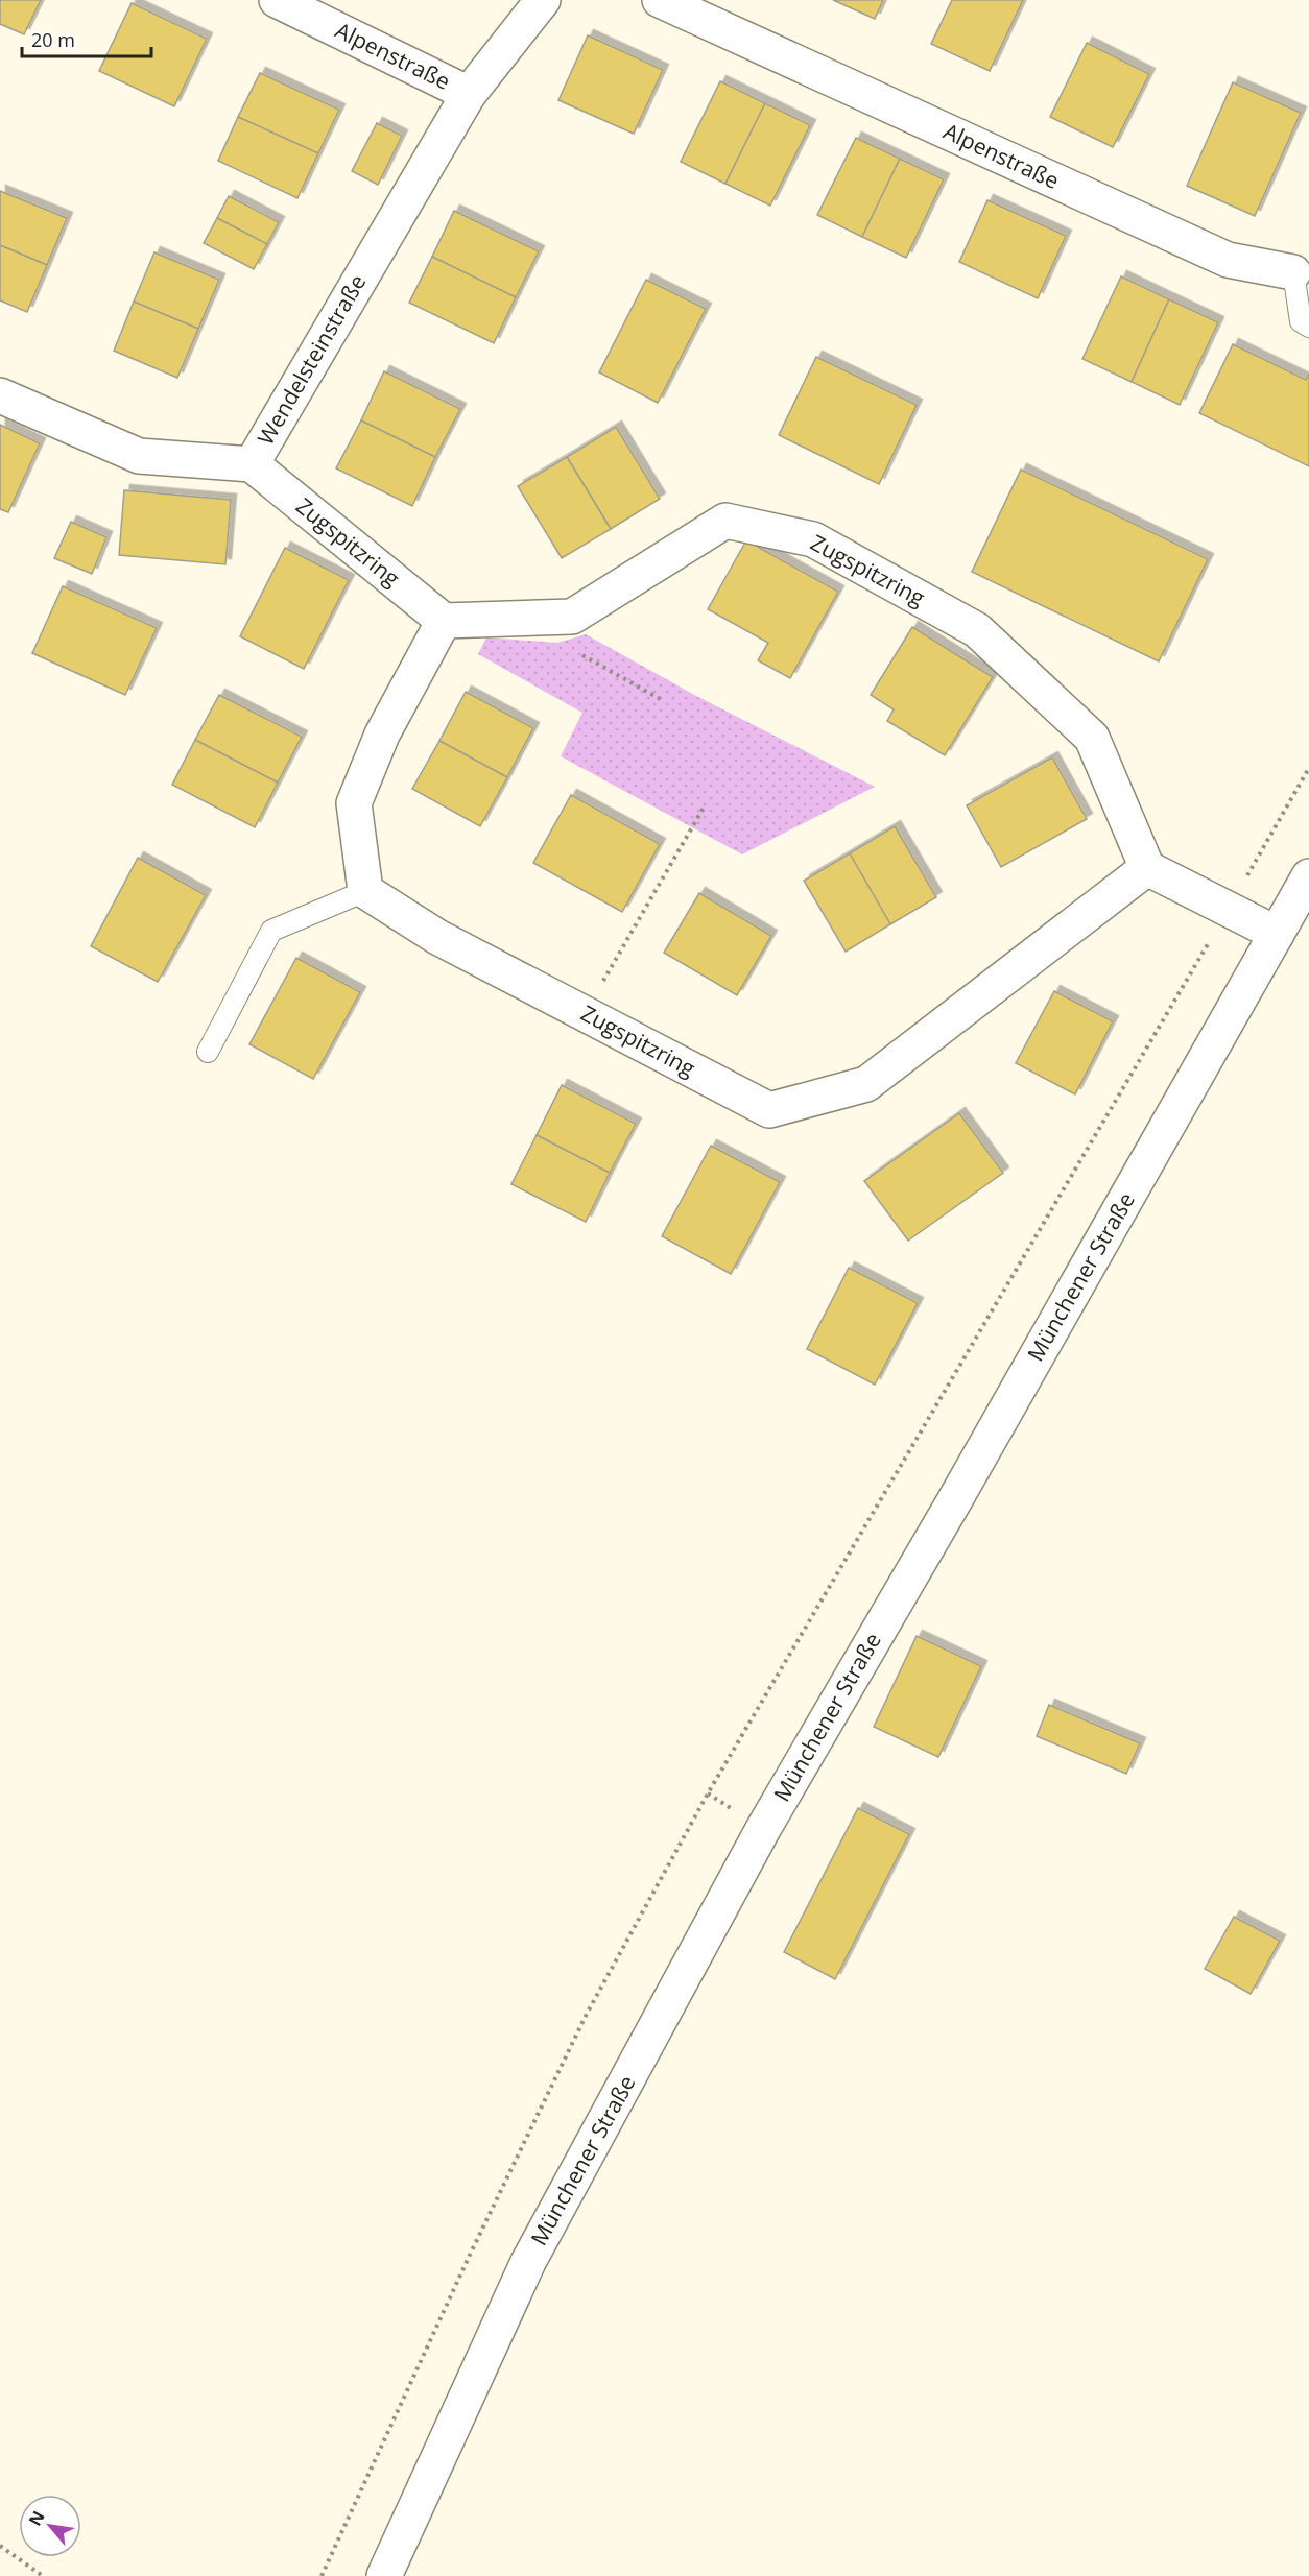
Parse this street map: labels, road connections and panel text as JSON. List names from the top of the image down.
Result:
{
  "streets": {
    "street": [
      "Alpenstraße",
      "Wendelsteinstraße",
      "Zugspitzring",
      "Münchener Straße"
    ]
  },
  "crossings": [
    ["Alpenstraße", "Wendelsteinstraße"],
    ["Wendelsteinstraße", "Zugspitzring"]
  ],
  "scale_bar": "20 m",
  "north": "top left"
}
